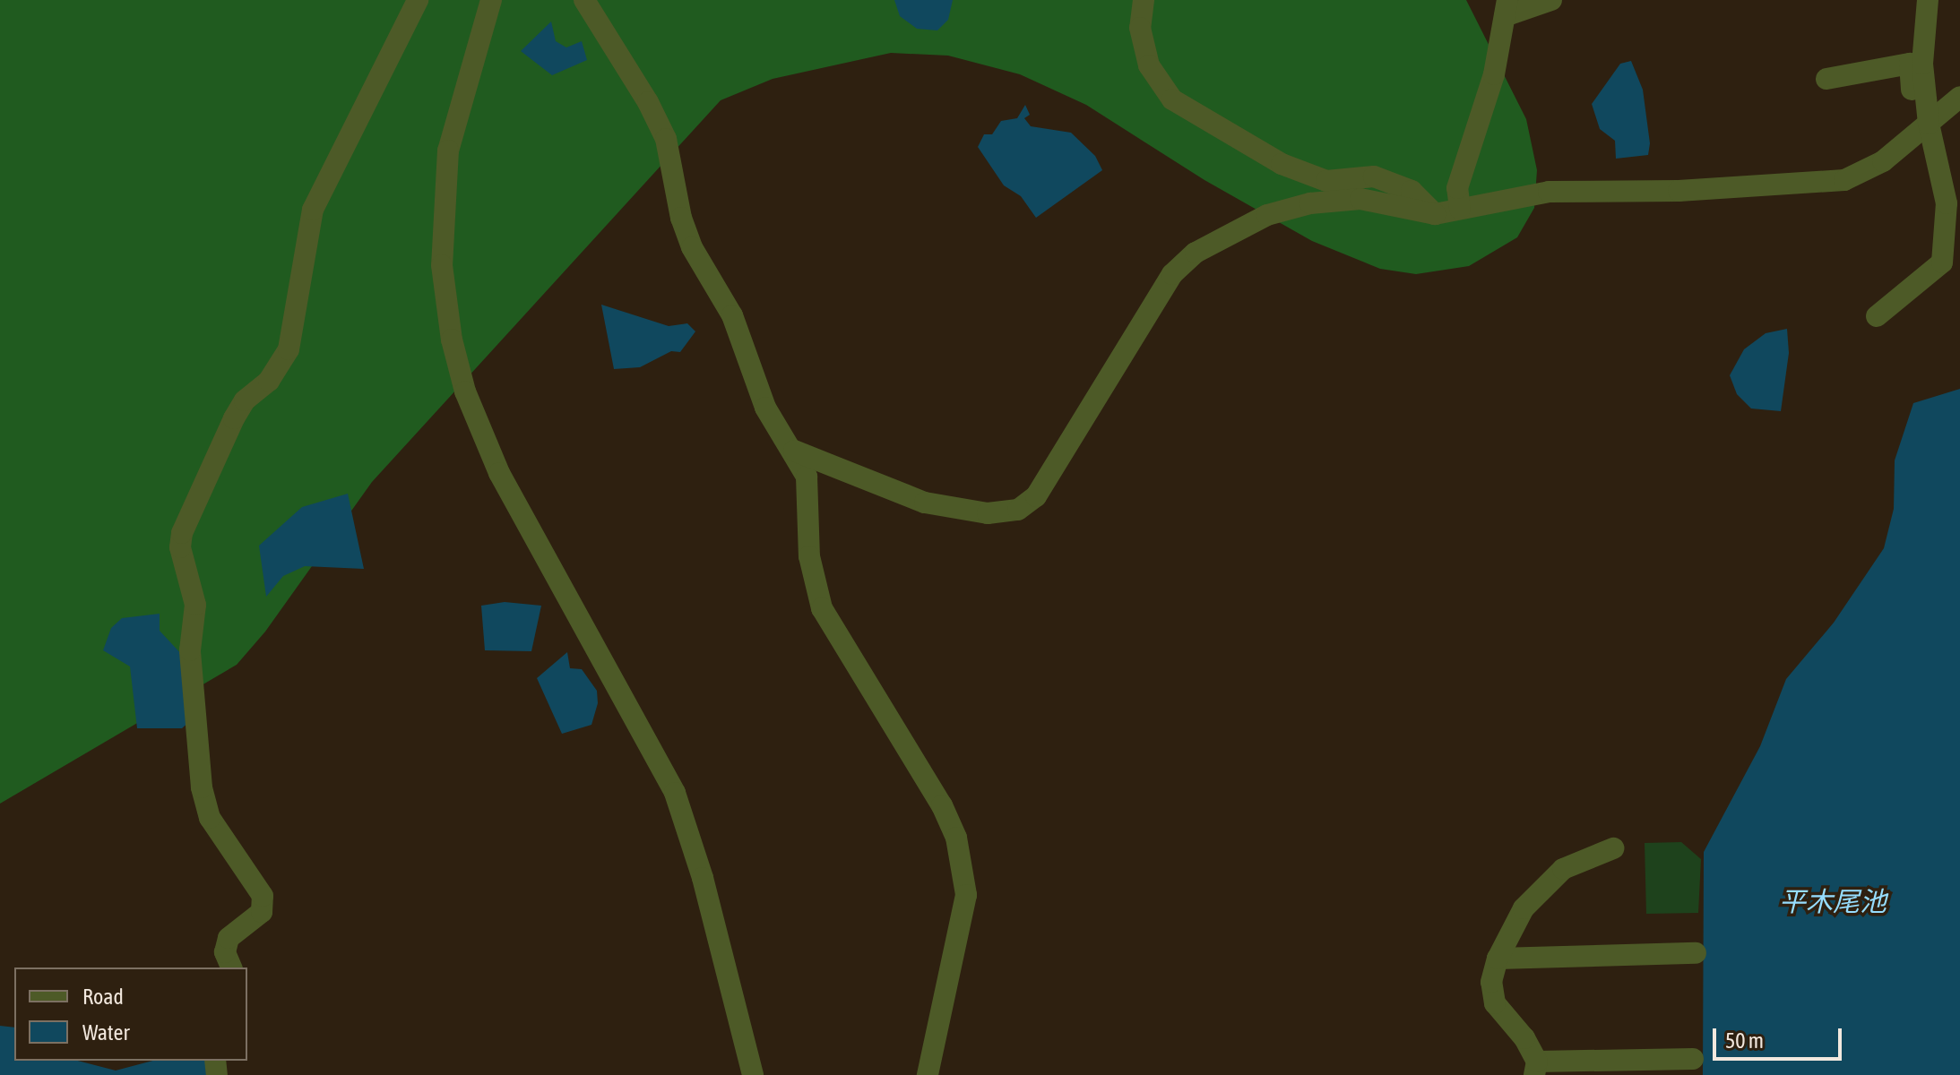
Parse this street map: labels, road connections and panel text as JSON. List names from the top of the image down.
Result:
{
  "water": ["平木尾池"],
  "legend": ["Road", "Water"],
  "scale_bar": "50 m"
}
